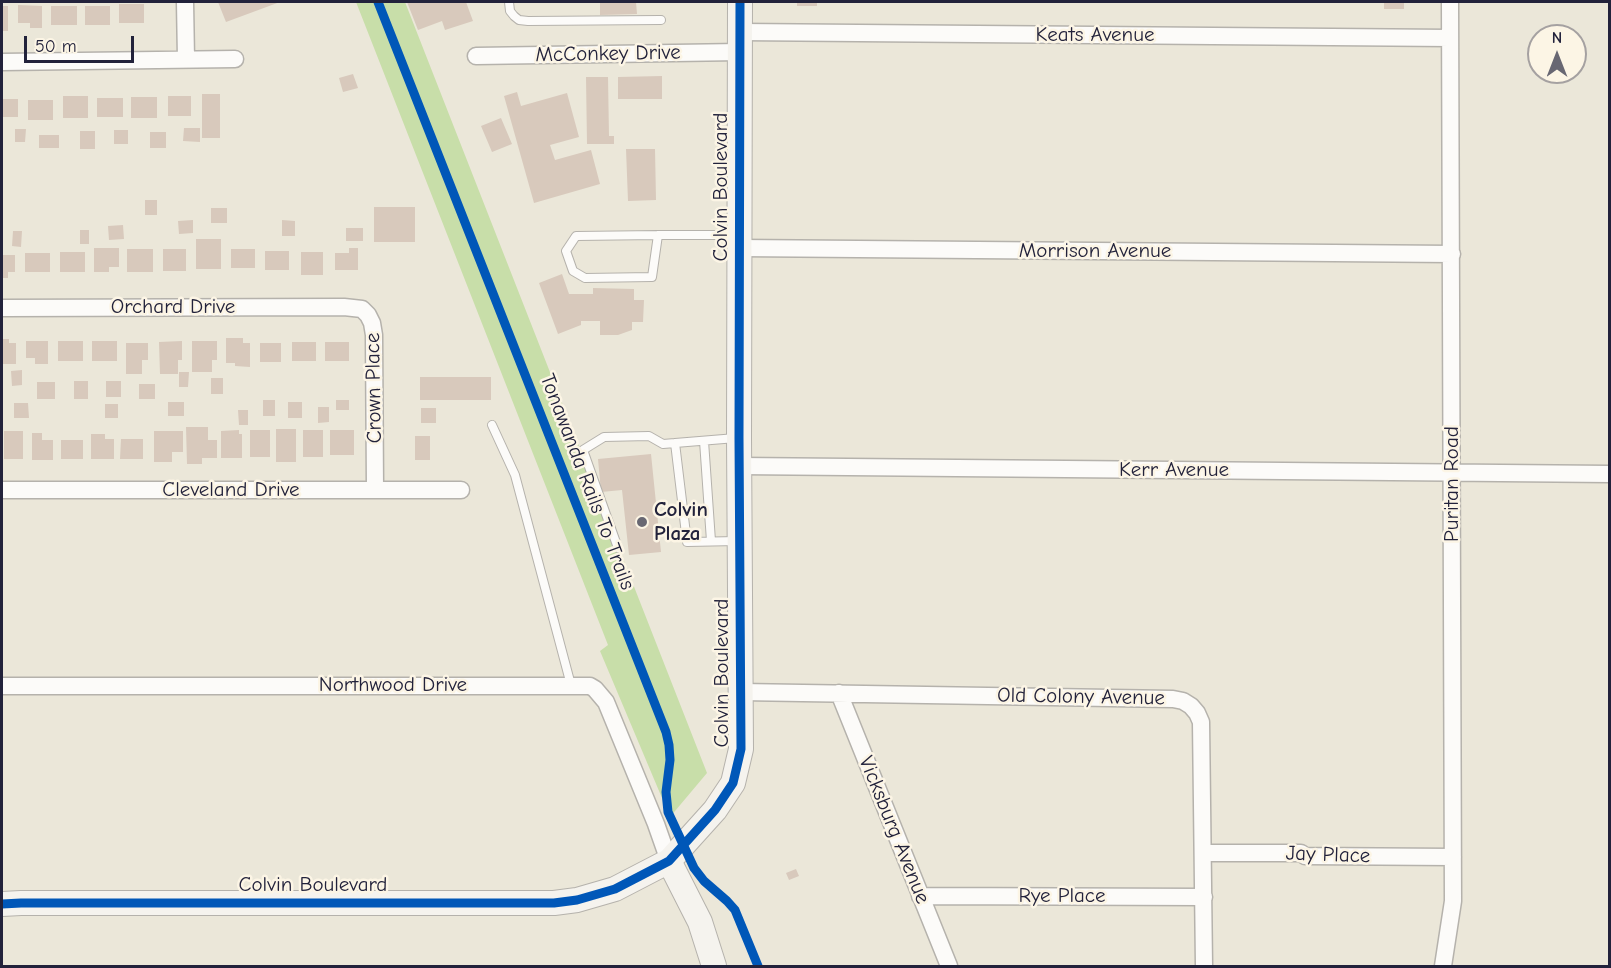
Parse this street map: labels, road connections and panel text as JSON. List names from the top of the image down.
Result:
{
  "streets": {
    "street": [
      "Keats Avenue",
      "McConkey Drive",
      "Colvin Boulevard",
      "Morrison Avenue",
      "Orchard Drive",
      "Crown Place",
      "Kerr Avenue",
      "Puritan Road",
      "Cleveland Drive",
      "Northwood Drive",
      "Old Colony Avenue",
      "Vicksburg Avenue",
      "Jay Place",
      "Rye Place"
    ],
    "cycle path": ["Tonawanda Rails To Trails"]
  },
  "crossings": [
    ["Keats Avenue", "McConkey Drive"],
    ["Keats Avenue", "Colvin Boulevard"],
    ["Keats Avenue", "Puritan Road"],
    ["McConkey Drive", "Colvin Boulevard"],
    ["Colvin Boulevard", "Morrison Avenue"],
    ["Colvin Boulevard", "Kerr Avenue"],
    ["Colvin Boulevard", "Northwood Drive"],
    ["Colvin Boulevard", "Old Colony Avenue"],
    ["Morrison Avenue", "Puritan Road"],
    ["Orchard Drive", "Crown Place"],
    ["Crown Place", "Cleveland Drive"],
    ["Kerr Avenue", "Puritan Road"],
    ["Puritan Road", "Jay Place"],
    ["Old Colony Avenue", "Vicksburg Avenue"],
    ["Old Colony Avenue", "Jay Place"],
    ["Old Colony Avenue", "Rye Place"],
    ["Vicksburg Avenue", "Rye Place"]
  ],
  "places": ["Colvin Plaza"],
  "scale_bar": "50 m",
  "north": "top"
}
